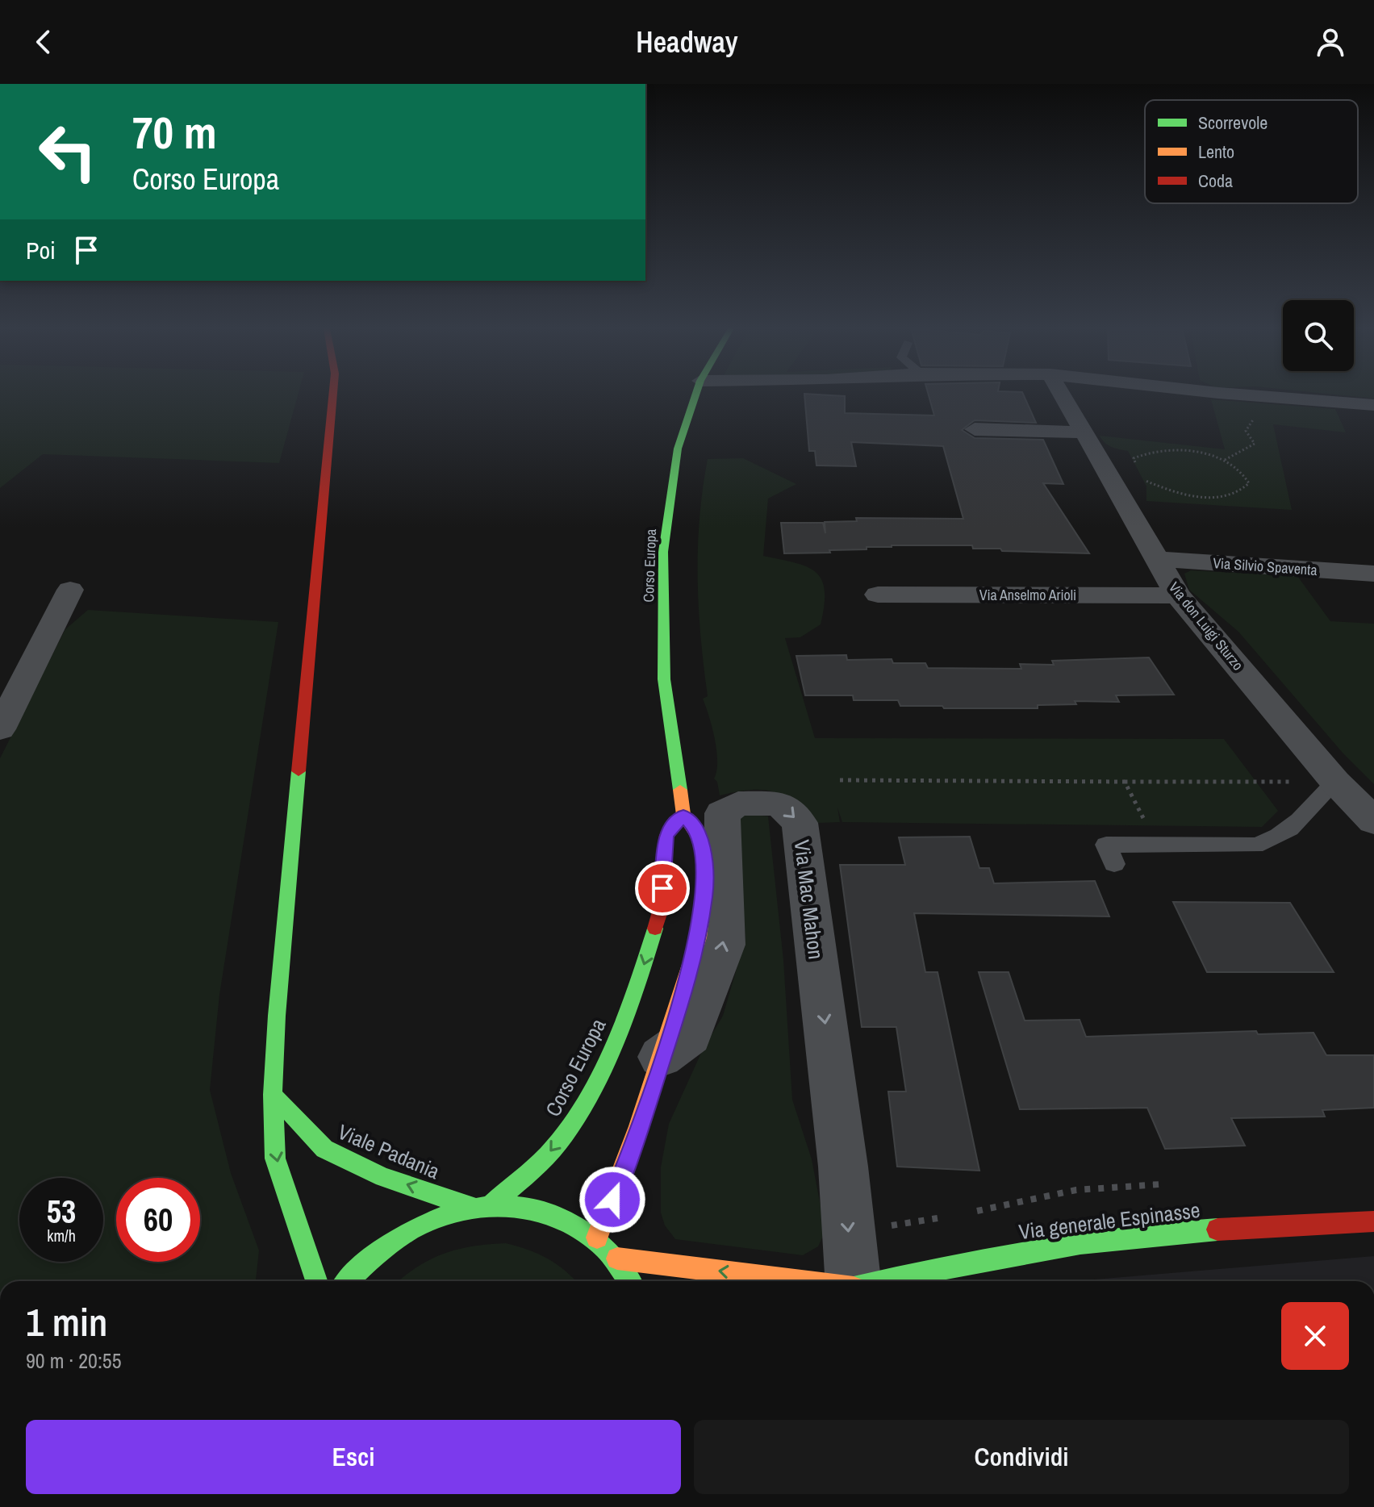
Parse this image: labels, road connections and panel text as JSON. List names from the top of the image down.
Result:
{
  "streets": {
    "street": [
      "Corso Europa",
      "Via Silvio Spaventa",
      "Via Anselmo Arioli",
      "Via don Luigi Sturzo",
      "Via Mac Mahon",
      "Viale Padania",
      "Via generale Espinasse"
    ]
  },
  "crossings": [
    ["Corso Europa", "Via Mac Mahon"],
    ["Via Silvio Spaventa", "Via don Luigi Sturzo"],
    ["Via Anselmo Arioli", "Via don Luigi Sturzo"]
  ],
  "one_way": ["Viale Padania"],
  "legend": ["Scorrevole", "Lento", "Coda"],
  "page": {
    "header": "Headway",
    "turn": ["70 m", "Corso Europa"],
    "then": "Poi",
    "speed": "53 km/h",
    "limit": "60",
    "heading": ["1 min", "90 m · 20:55"],
    "buttons": ["Esci", "Condividi"]
  }
}
